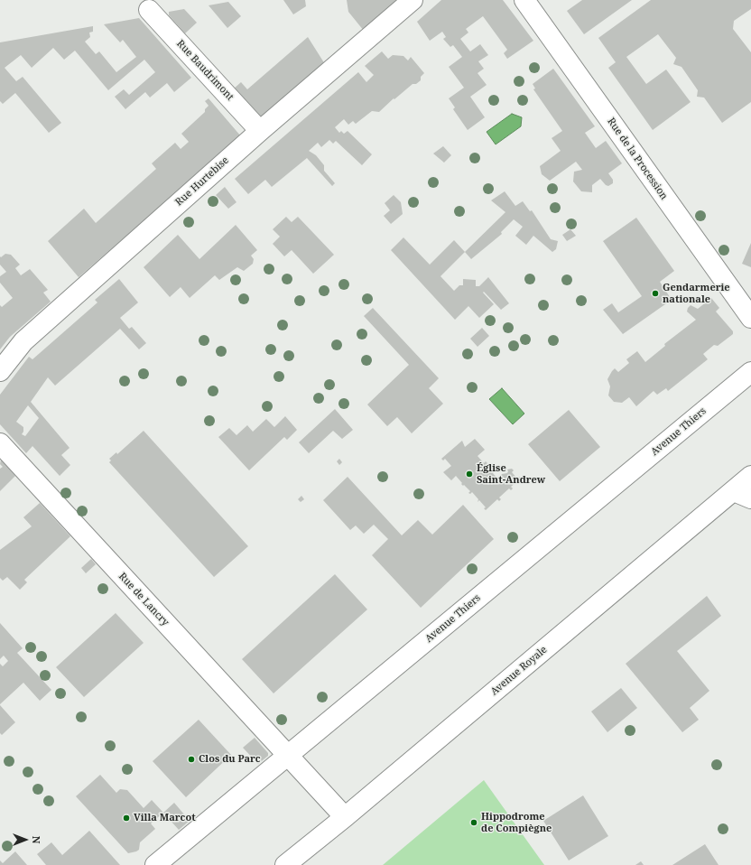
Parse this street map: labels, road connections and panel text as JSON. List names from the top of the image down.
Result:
{
  "streets": {
    "street": [
      "Rue Baudrimont",
      "Rue de la Procession",
      "Rue Hurtebise",
      "Avenue Thiers",
      "Rue de Lancry",
      "Avenue Royale"
    ]
  },
  "crossings": [
    ["Rue Baudrimont", "Rue Hurtebise"],
    ["Avenue Thiers", "Rue de Lancry"],
    ["Rue de Lancry", "Avenue Royale"]
  ],
  "places": [
    "Gendarmerie nationale",
    "Église Saint-Andrew",
    "Clos du Parc",
    "Villa Marcot",
    "Hippodrome de Compiègne"
  ],
  "north": "right"
}
